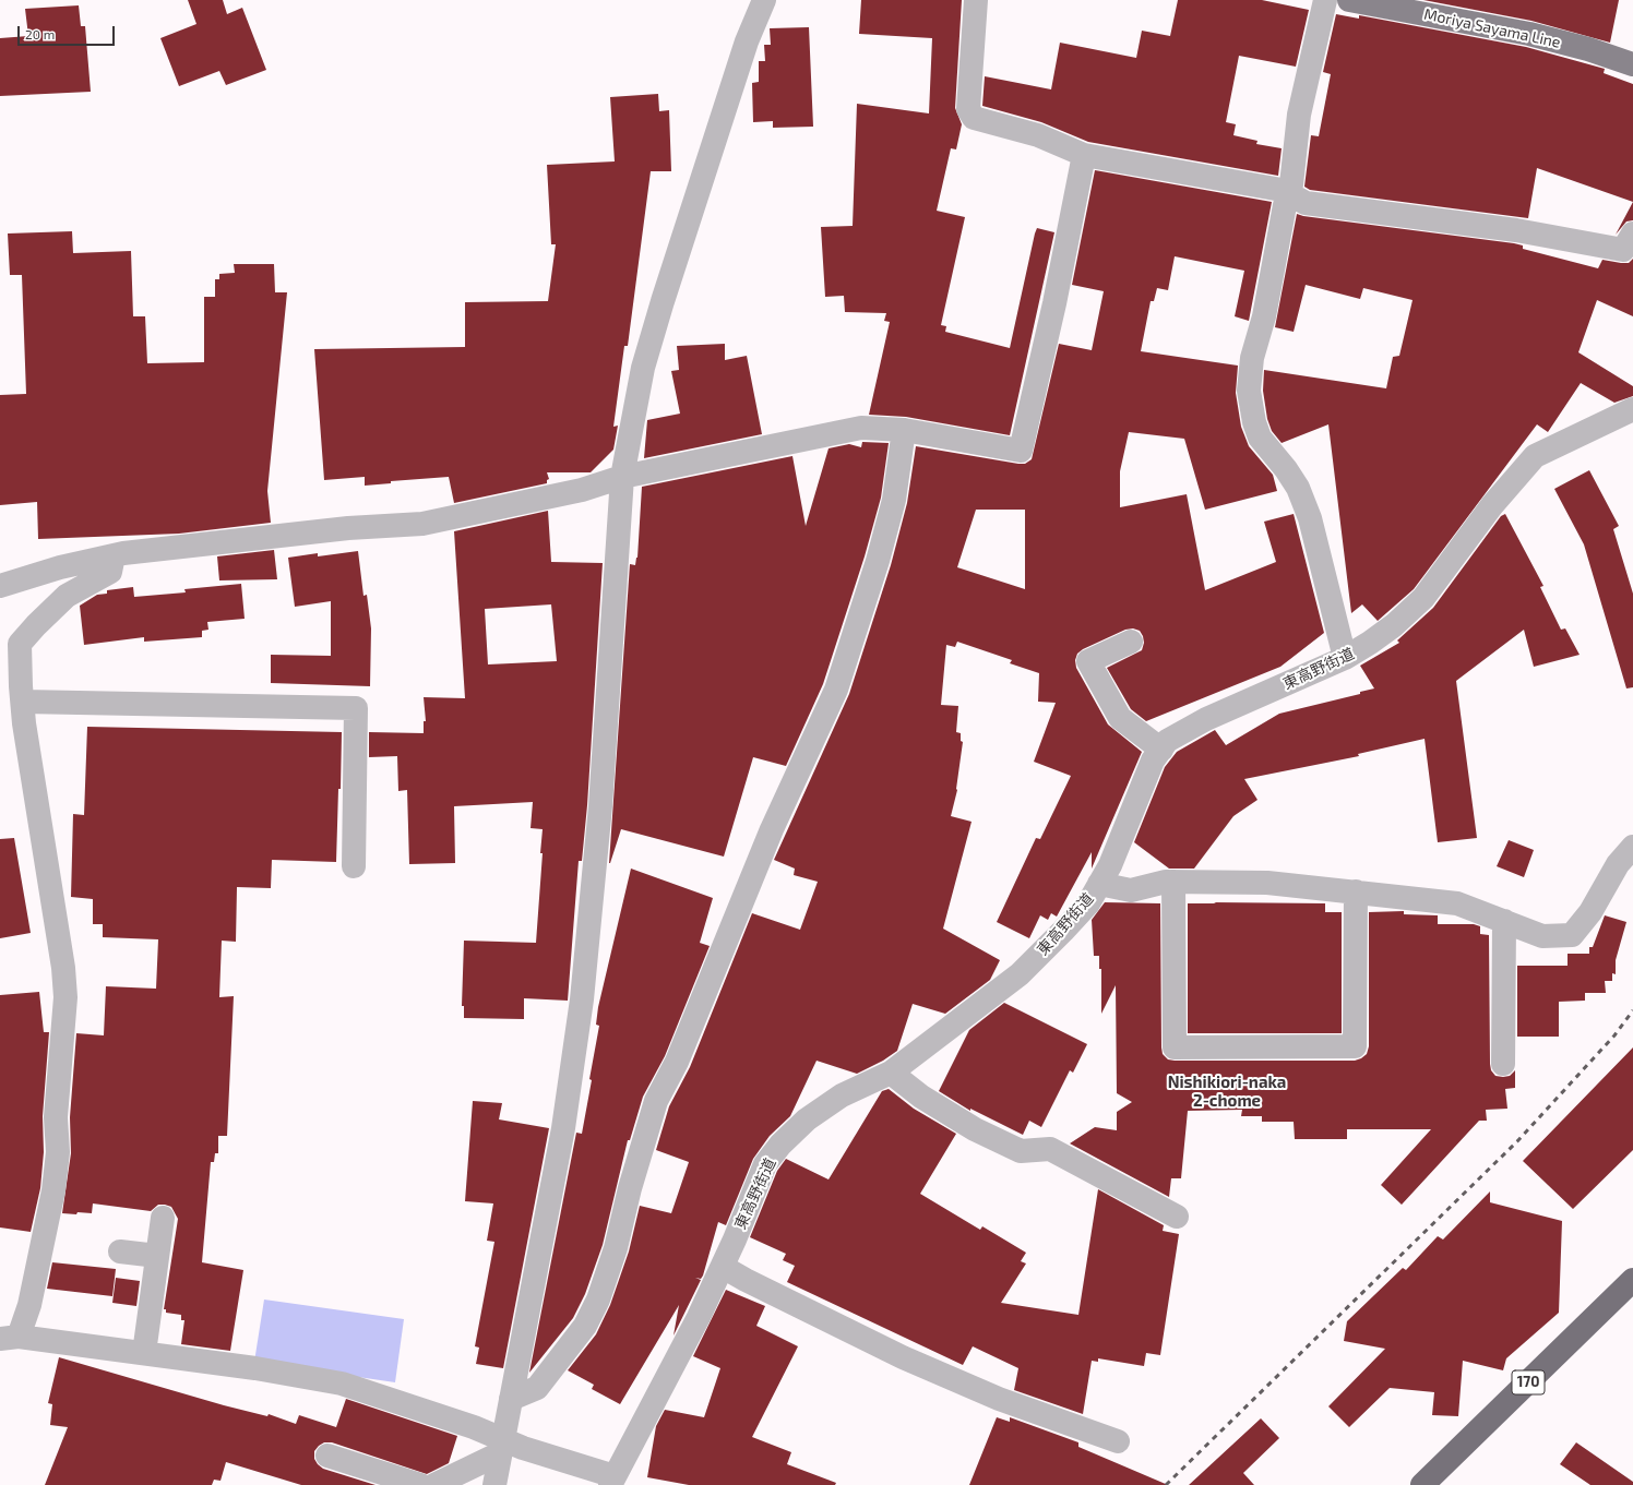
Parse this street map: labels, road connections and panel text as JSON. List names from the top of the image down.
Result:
{
  "streets": {
    "highway": ["170"],
    "main road": ["Moriya Sayama Line"],
    "street": ["東高野街道"]
  },
  "districts": ["Nishikiori-naka 2-chome"],
  "scale_bar": "20 m"
}
